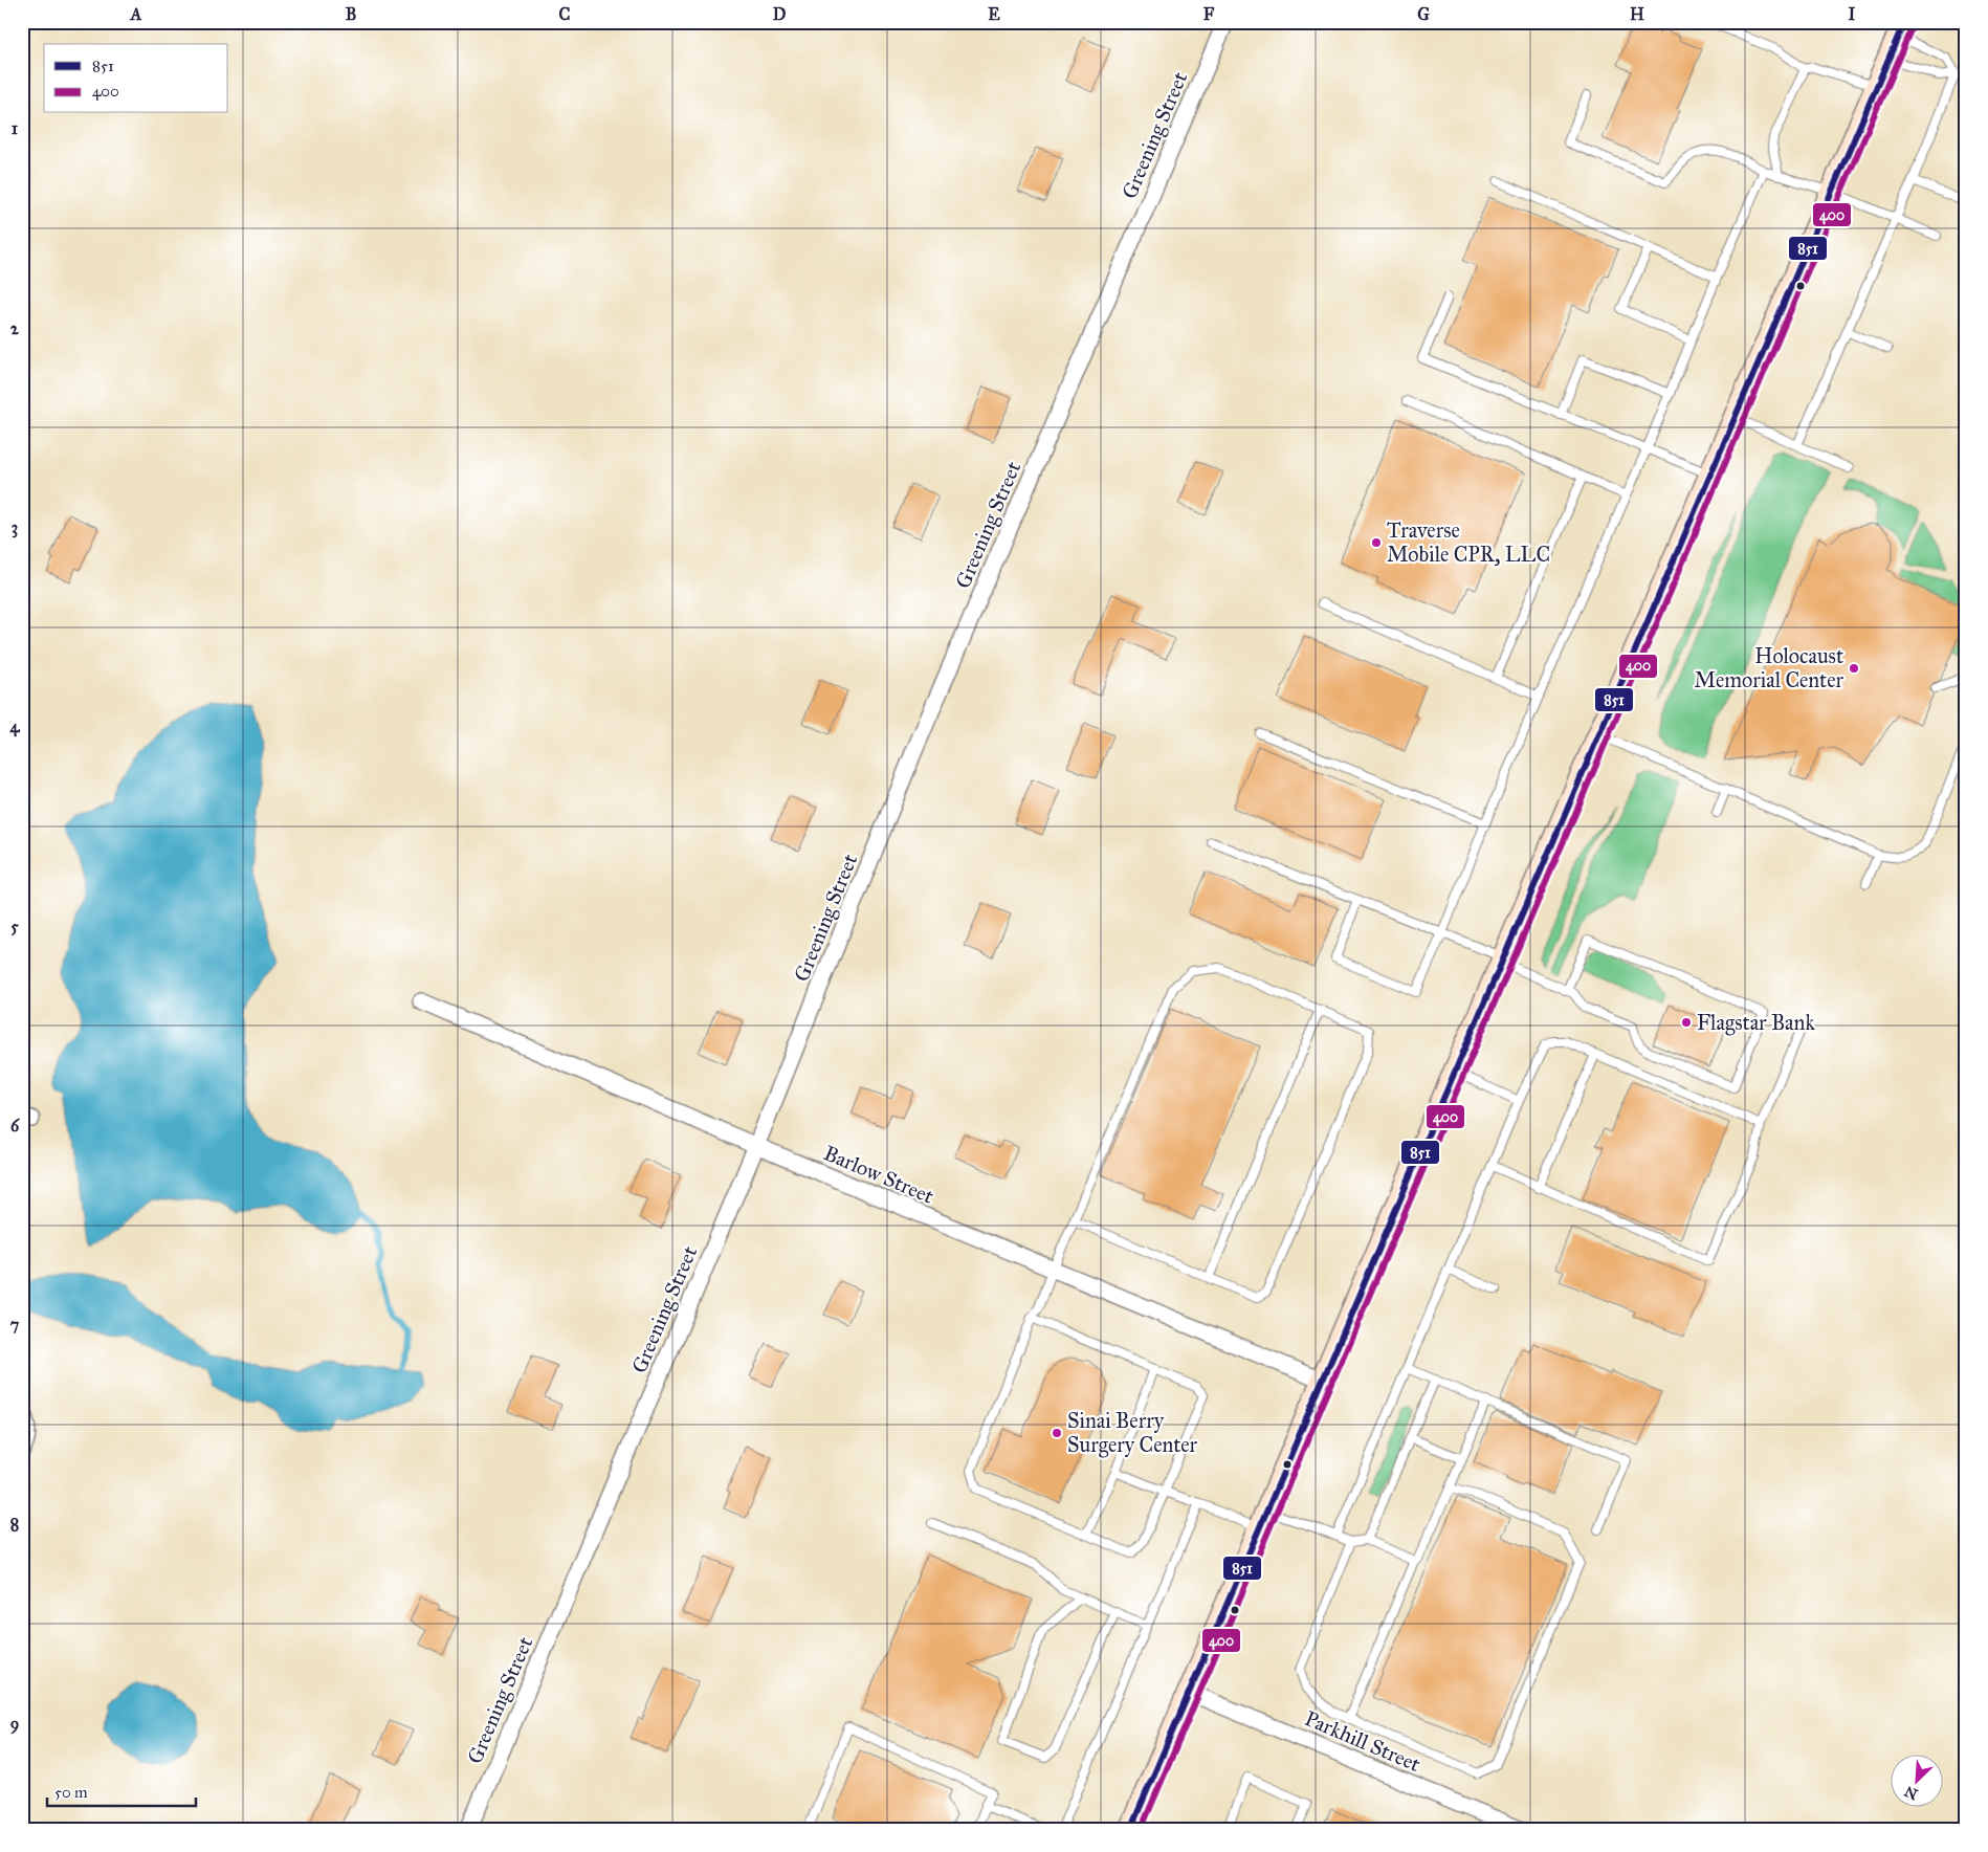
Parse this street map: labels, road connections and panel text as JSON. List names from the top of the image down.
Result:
{
  "streets": {
    "street": ["Greening Street", "Barlow Street", "Parkhill Street"]
  },
  "crossings": [
    ["Greening Street", "Barlow Street"]
  ],
  "places": [
    "Traverse Mobile CPR, LLC",
    "Holocaust Memorial Center",
    "Flagstar Bank",
    "Sinai Berry Surgery Center"
  ],
  "lines": ["transit line 851", "transit line 400"],
  "legend": ["851", "400"],
  "scale_bar": "50 m",
  "north": "bottom left",
  "grid": {
    "columns": [
      "A",
      "B",
      "C",
      "D",
      "E",
      "F",
      "G",
      "H",
      "I"
    ],
    "rows": [
      "1",
      "2",
      "3",
      "4",
      "5",
      "6",
      "7",
      "8",
      "9"
    ]
  }
}
